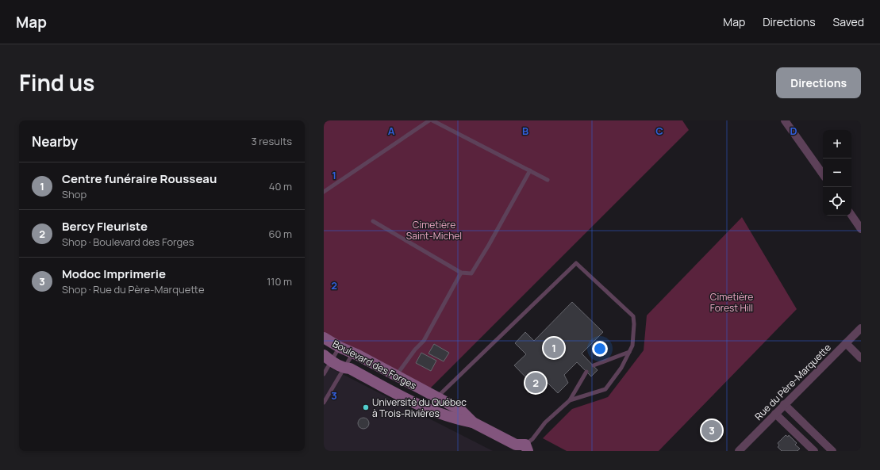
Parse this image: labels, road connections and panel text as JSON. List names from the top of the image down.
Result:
{
  "streets": {
    "main road": ["Boulevard des Forges"],
    "street": ["Rue du Père-Marquette"]
  },
  "parks": ["Cimetière Saint-Michel", "Cimetière Forest Hill"],
  "places": ["Université du Québec à Trois-Rivières"],
  "page": {
    "header": "Map",
    "nav": ["Map", "Directions", "Saved"],
    "title": "Find us",
    "buttons": "Directions",
    "heading": ["Nearby", "3 results"],
    "map_buttons": ["+", "−"],
    "list": [
      {
        "mark": "1",
        "name": "Centre funéraire Rousseau",
        "note": "Shop",
        "value": "40 m"
      },
      {
        "mark": "2",
        "name": "Bercy Fleuriste",
        "note": "Shop · Boulevard des Forges",
        "value": "60 m"
      },
      {
        "mark": "3",
        "name": "Modoc Imprimerie",
        "note": "Shop · Rue du Père-Marquette",
        "value": "110 m"
      }
    ],
    "pins": ["1", "2", "3"]
  },
  "grid": {
    "columns": [
      "A",
      "B",
      "C",
      "D"
    ],
    "rows": ["1", "2", "3"]
  }
}
